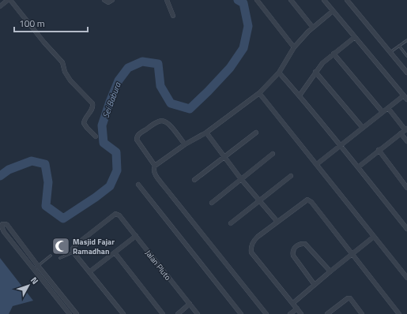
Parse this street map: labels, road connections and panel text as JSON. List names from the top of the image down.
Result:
{
  "streets": {
    "street": ["Jalan Pluto"]
  },
  "water": ["Sei Babura"],
  "places": {
    "mosque": ["Masjid Fajar Ramadhan"]
  },
  "scale_bar": "100 m",
  "north": "top right"
}
